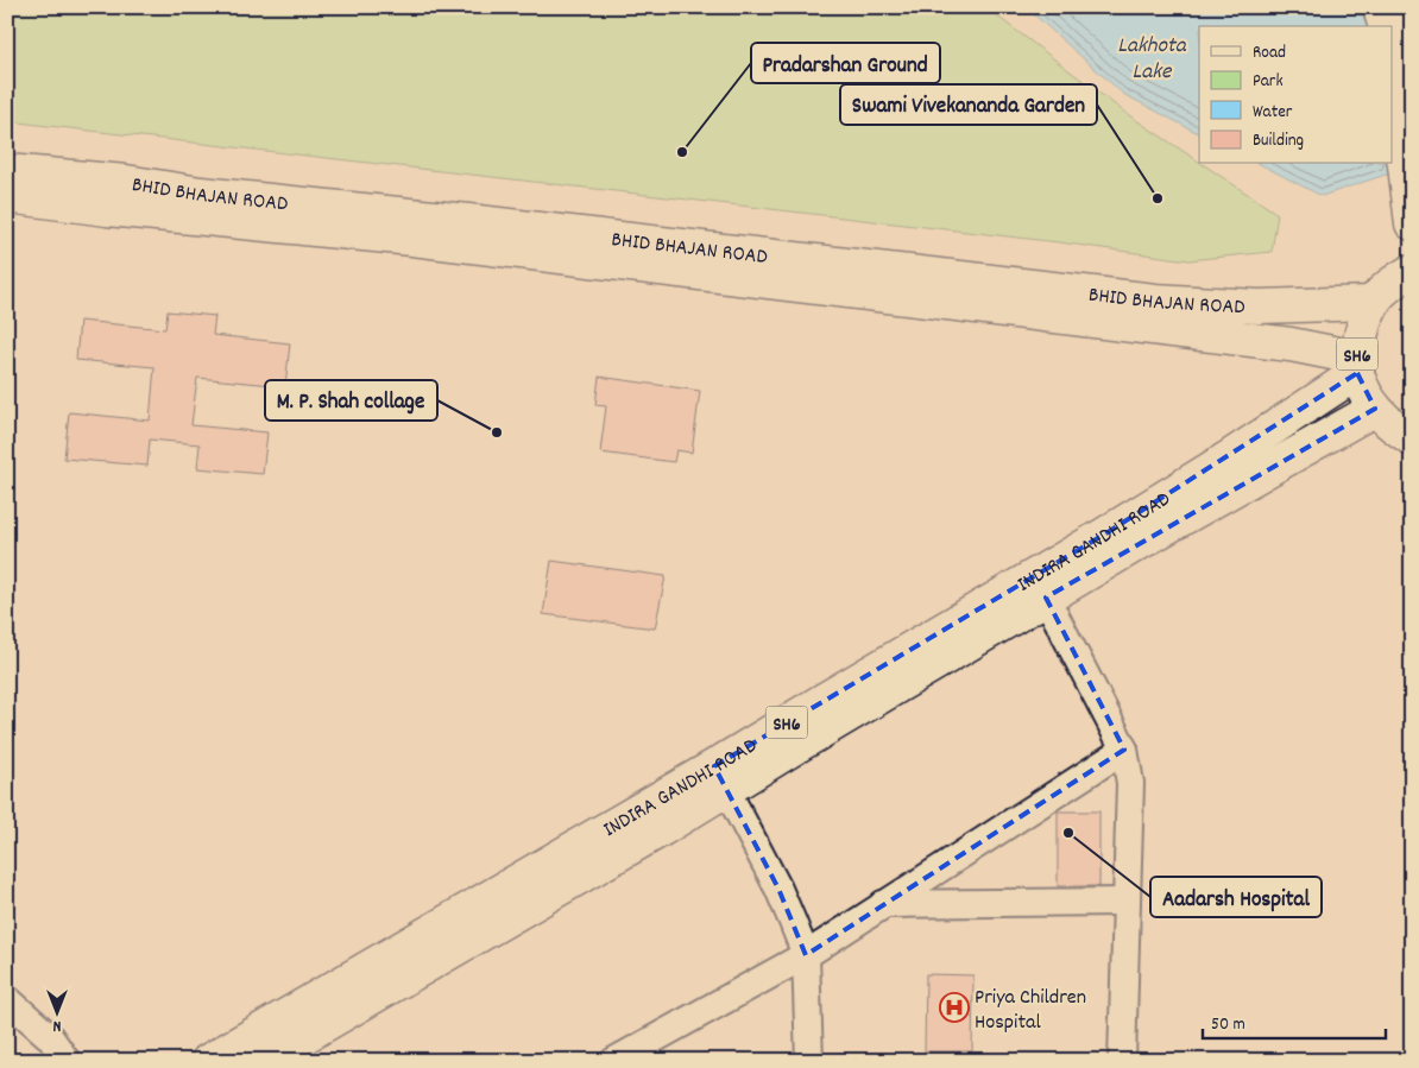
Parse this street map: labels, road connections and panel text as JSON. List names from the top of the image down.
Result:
{
  "streets": {
    "main road": ["BHID BHAJAN ROAD", "SH6", "INDIRA GANDHI ROAD"]
  },
  "crossings": [
    ["BHID BHAJAN ROAD", "SH6"],
    ["BHID BHAJAN ROAD", "INDIRA GANDHI ROAD"],
    ["SH6", "INDIRA GANDHI ROAD"]
  ],
  "water": ["Lakhota Lake"],
  "places": {
    "other": [
      "Pradarshan Ground",
      "Swami Vivekananda Garden",
      "M. P. Shah collage",
      "Aadarsh Hospital"
    ],
    "hospital": ["Priya Children Hospital"]
  },
  "legend": [
    "Road",
    "Park",
    "Water",
    "Building"
  ],
  "scale_bar": "50 m",
  "north": "bottom"
}
